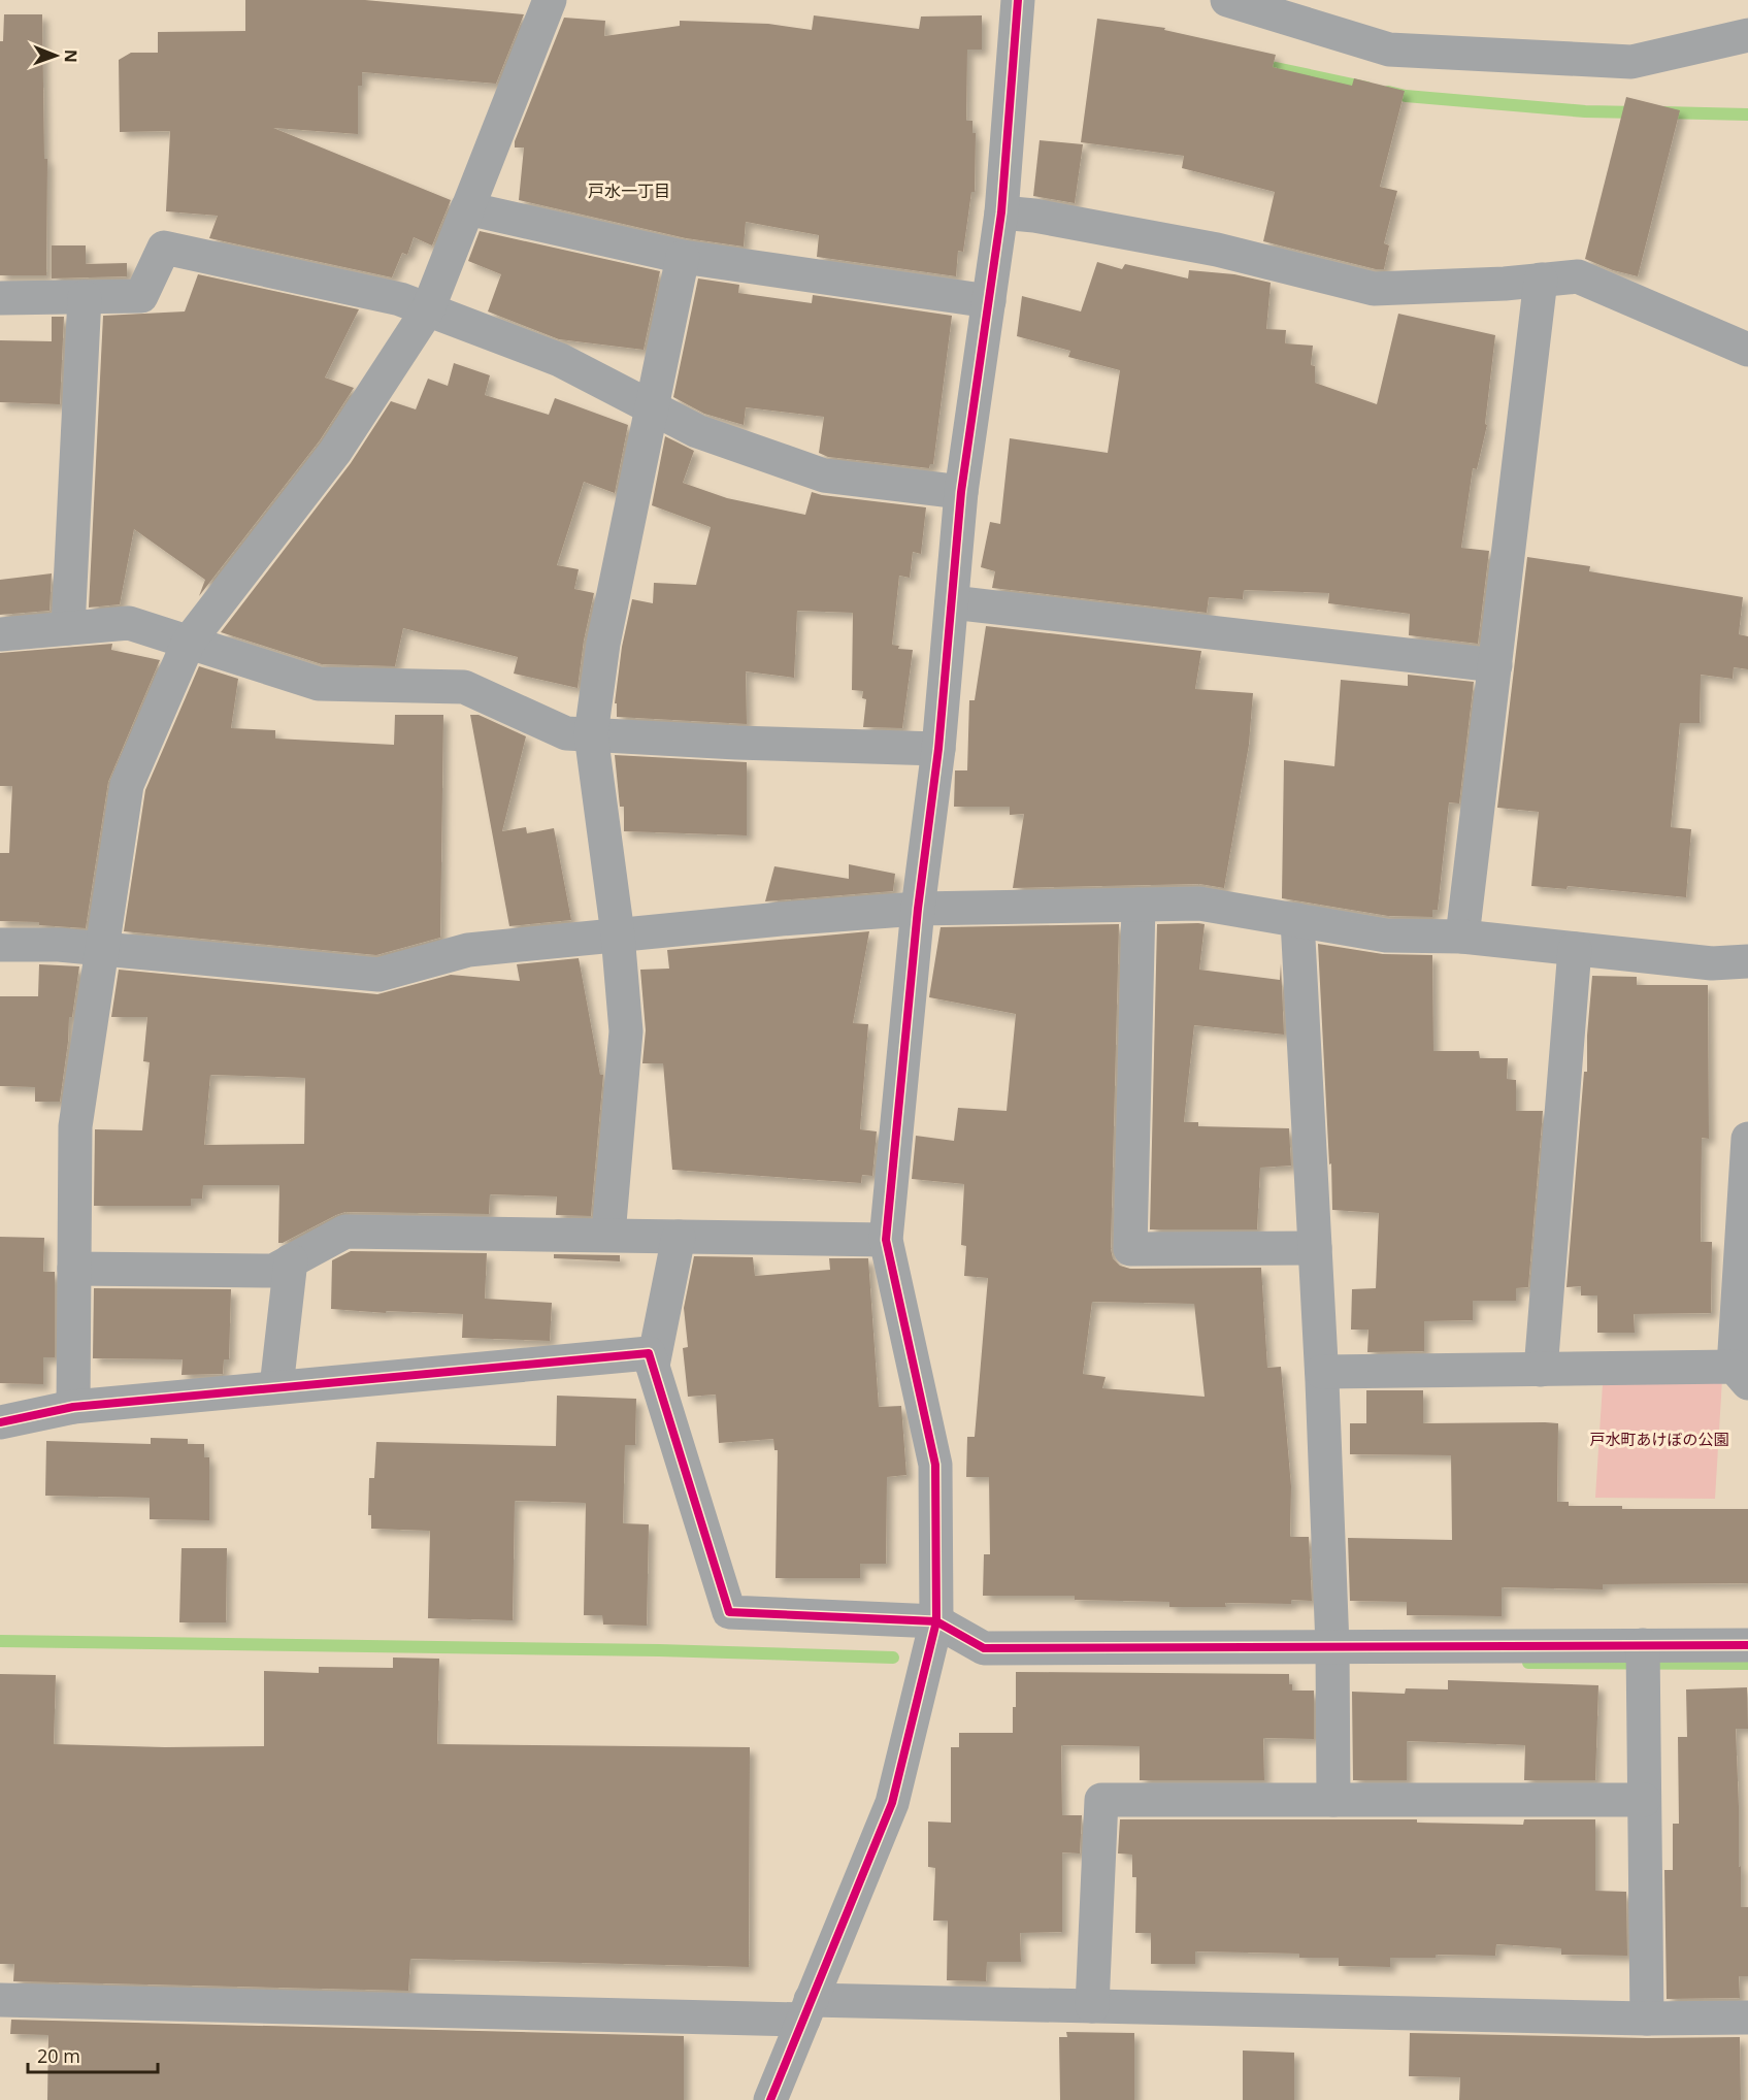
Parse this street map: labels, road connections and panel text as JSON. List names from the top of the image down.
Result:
{
  "districts": ["戸水一丁目"],
  "parks": ["戸水町あけぼの公園"],
  "scale_bar": "20 m",
  "north": "right"
}
